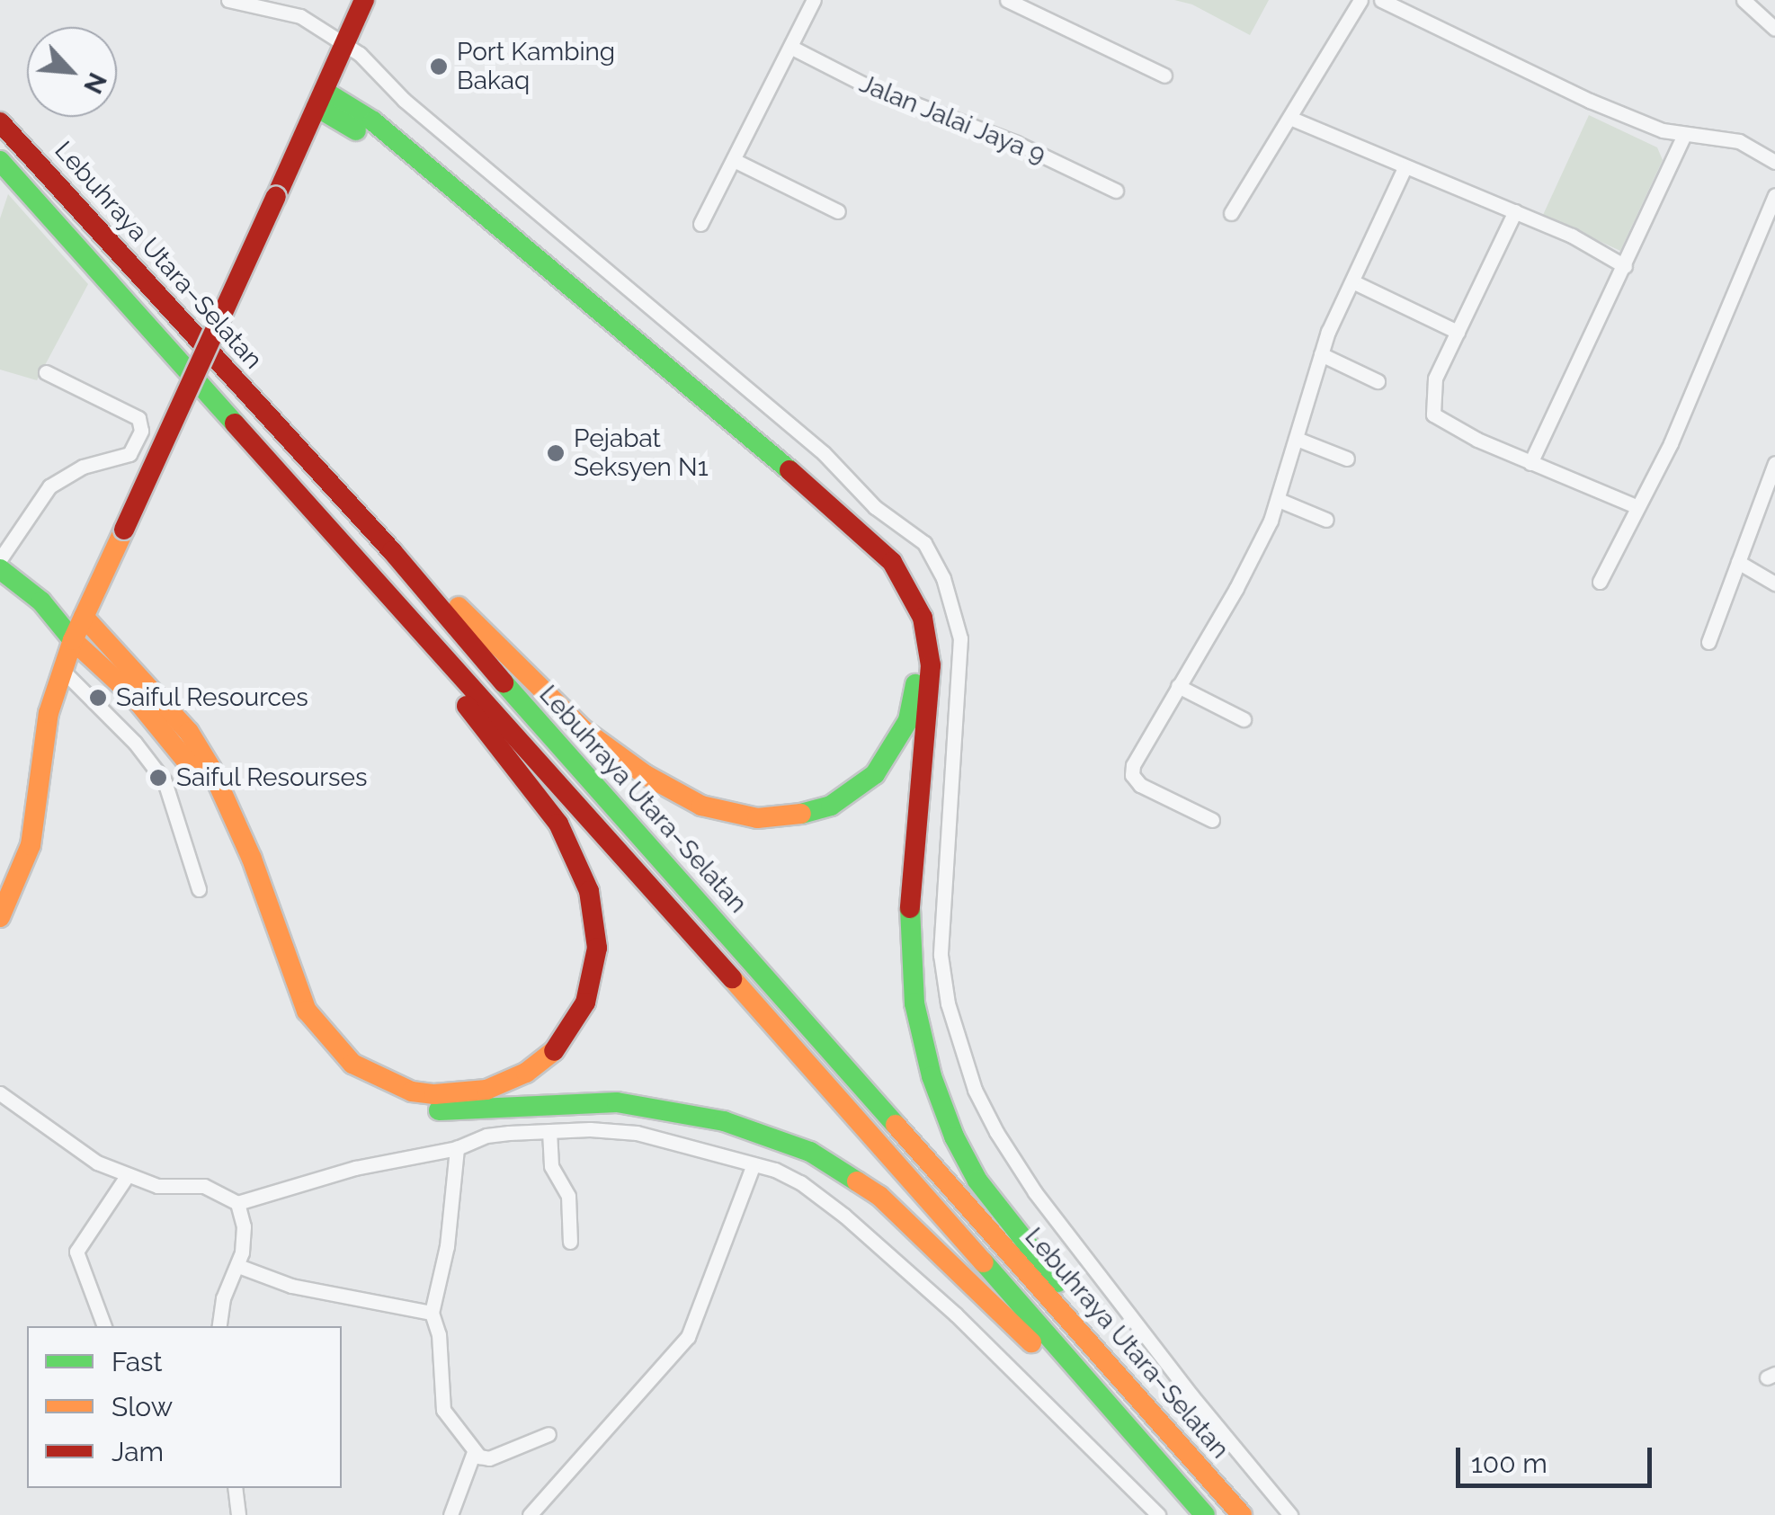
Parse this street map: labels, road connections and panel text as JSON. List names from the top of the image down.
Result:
{
  "streets": {
    "main road": ["Lebuhraya Utara–Selatan"],
    "street": ["Jalan Jalai Jaya 9"]
  },
  "places": [
    "Port Kambing Bakaq",
    "Pejabat Seksyen N1",
    "Saiful Resources",
    "Saiful Resourses"
  ],
  "legend": ["Fast", "Slow", "Jam"],
  "scale_bar": "100 m",
  "north": "bottom right"
}
